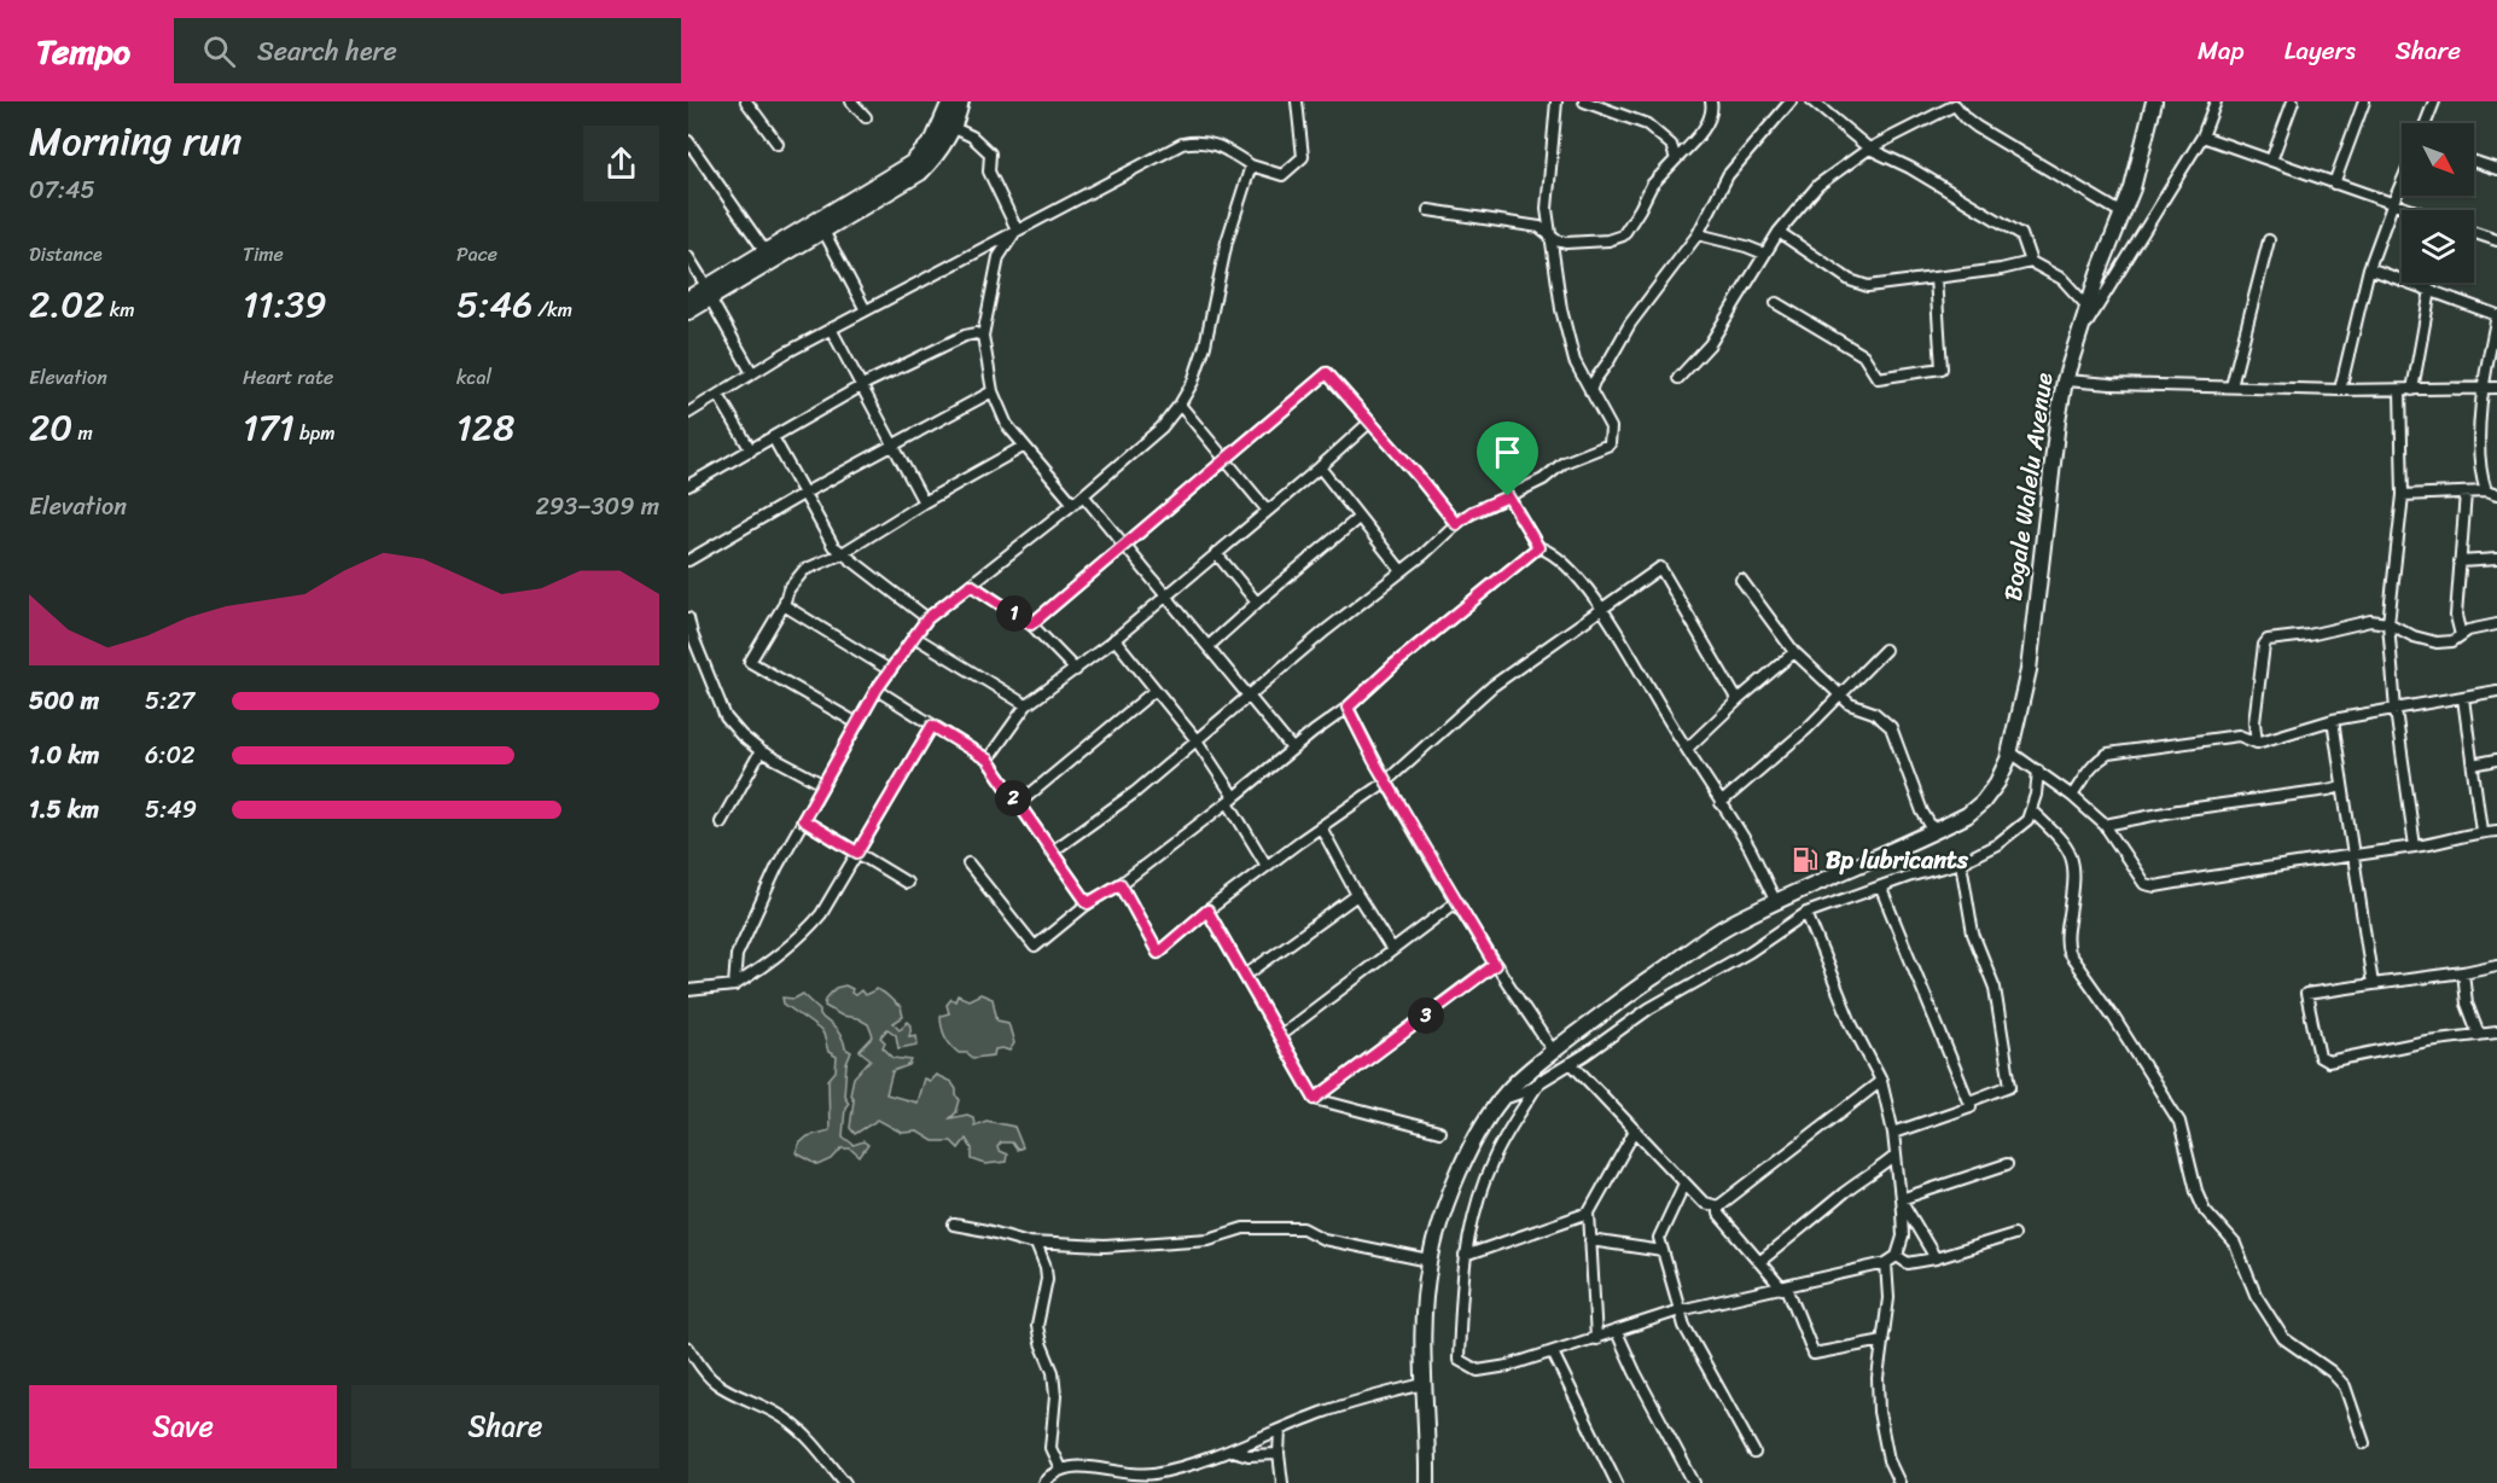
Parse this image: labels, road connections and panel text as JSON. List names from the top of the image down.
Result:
{
  "streets": {
    "main road": ["Bogale Walelu Avenue"]
  },
  "places": {
    "fuel station": ["Bp lubricants"]
  },
  "north": "bottom right",
  "page": {
    "header": "Tempo",
    "search": "Search here",
    "nav": ["Map", "Layers", "Share"],
    "heading": ["Morning run", "07:45"],
    "stats": [
      ["Distance", "2.02 km"],
      ["Time", "11:39"],
      ["Pace", "5:46 /km"],
      ["Elevation", "20 m"],
      ["Heart rate", "171 bpm"],
      ["kcal", "128"]
    ],
    "chart": ["Elevation", "293–309 m"],
    "pins": ["1", "2", "3"],
    "list": [
      {
        "name": "500 m",
        "note": "5:27"
      },
      {
        "name": "1.0 km",
        "note": "6:02"
      },
      {
        "name": "1.5 km",
        "note": "5:49"
      }
    ],
    "buttons": ["Save", "Share"]
  }
}
